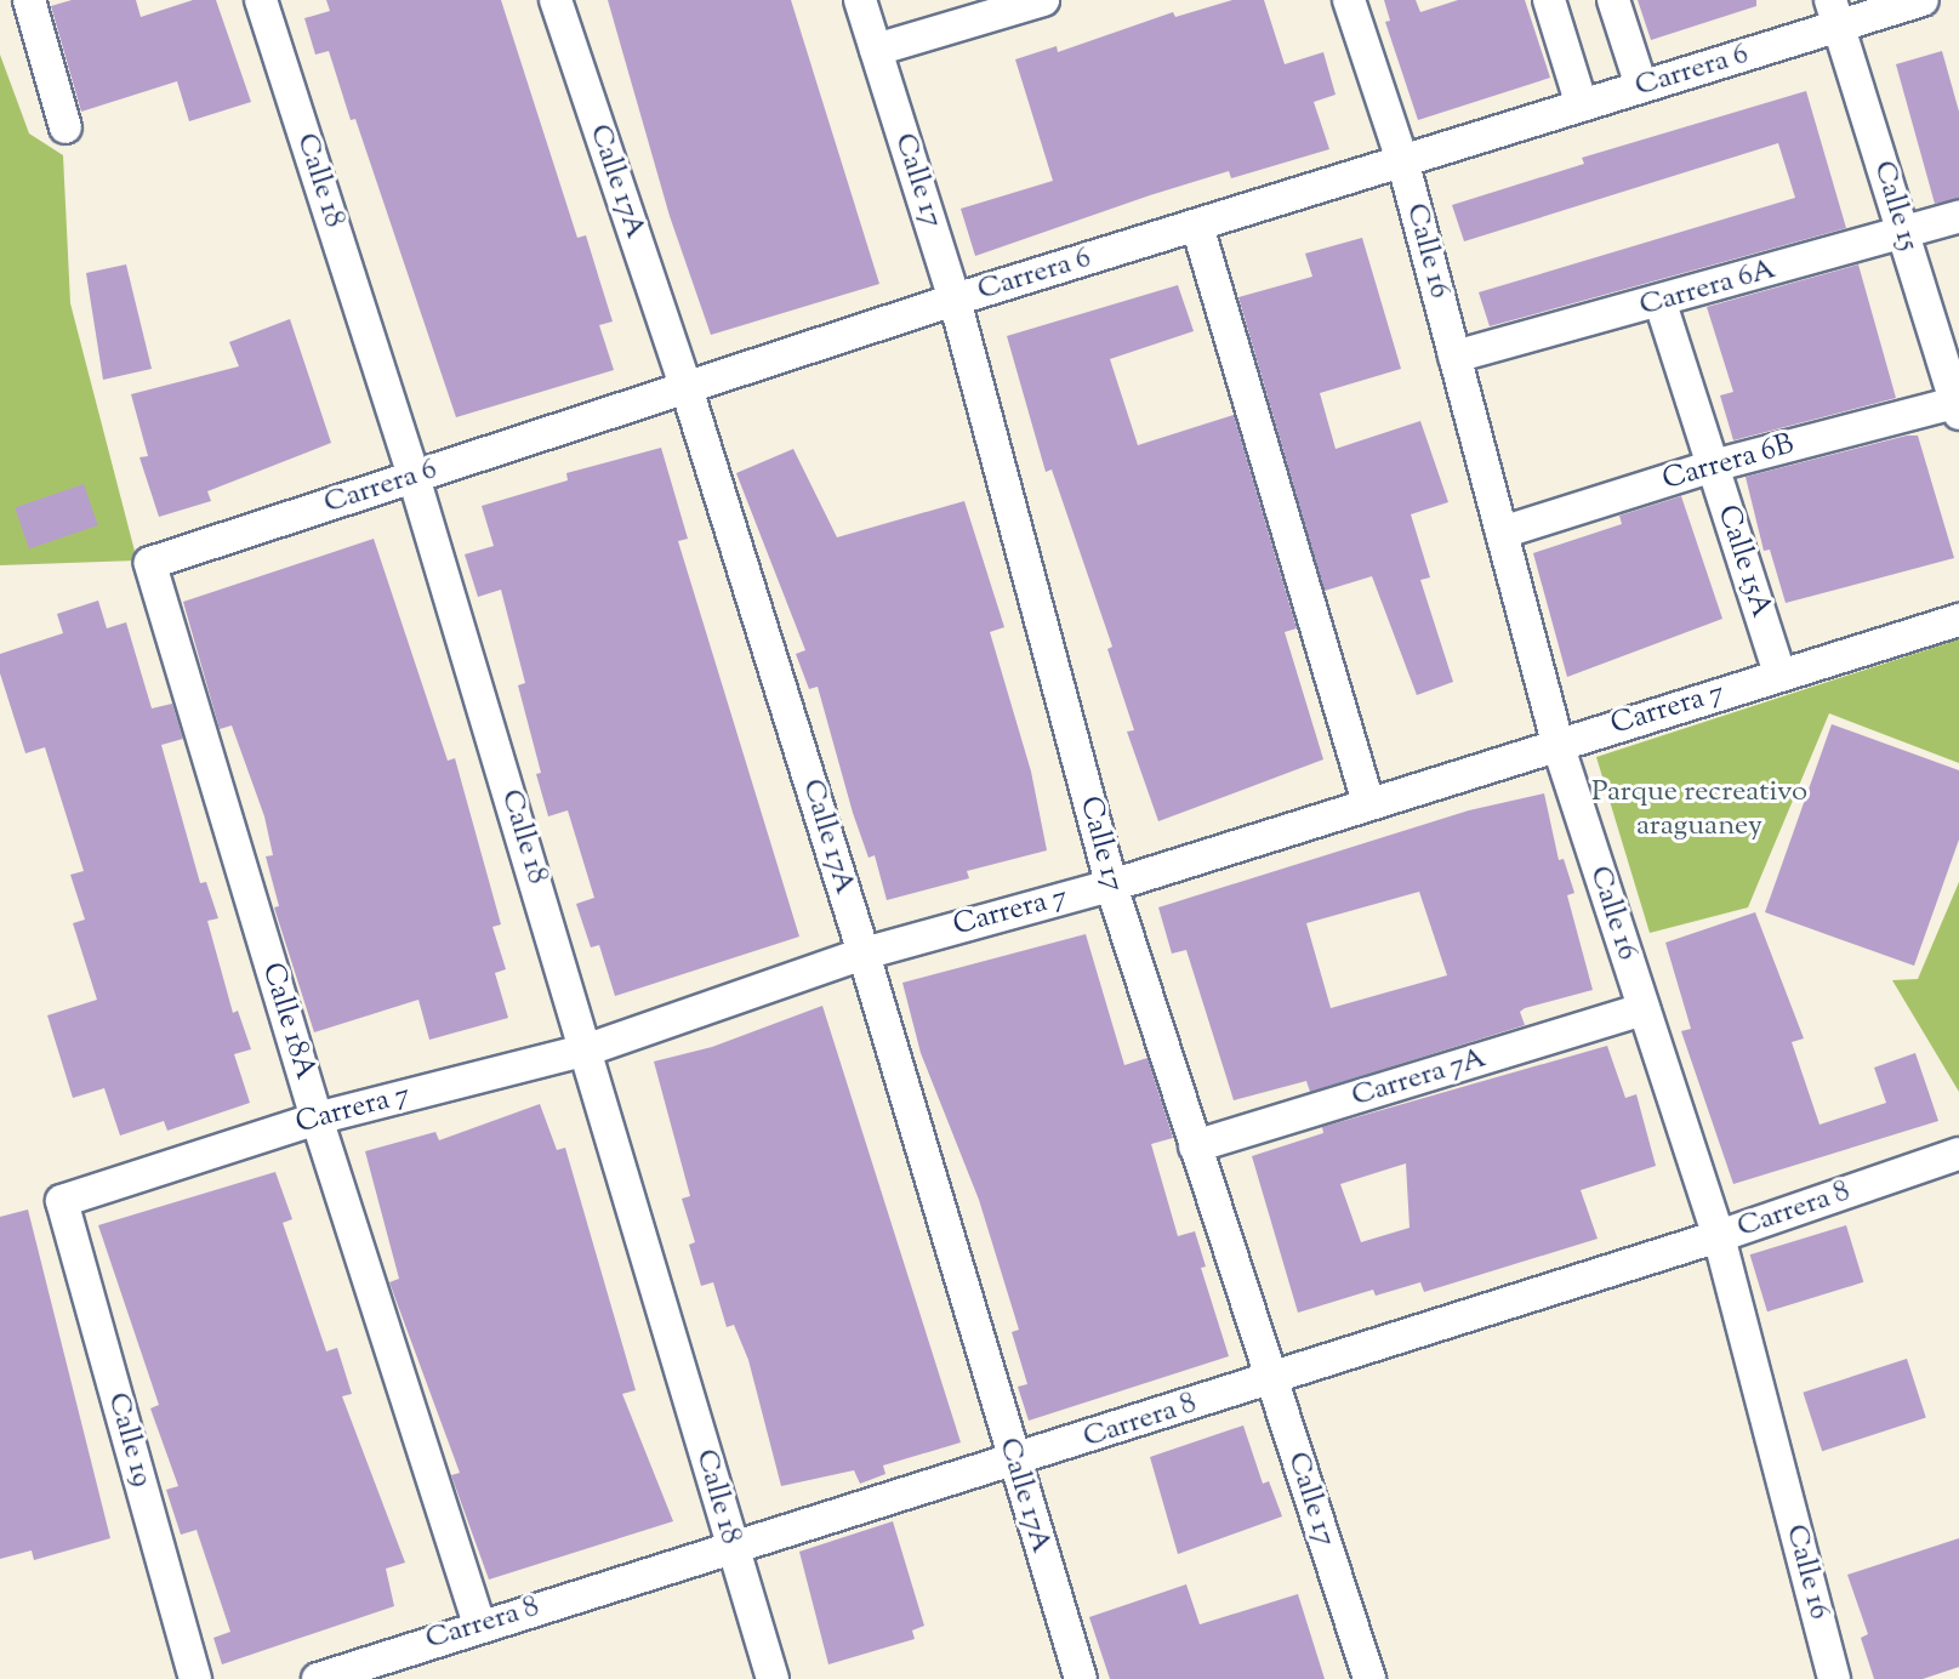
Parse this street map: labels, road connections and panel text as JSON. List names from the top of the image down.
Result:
{
  "streets": {
    "street": [
      "Carrera 6",
      "Calle 18",
      "Calle 17",
      "Calle 17A",
      "Calle 15",
      "Calle 16",
      "Carrera 6A",
      "Carrera 6B",
      "Calle 15A",
      "Carrera 7",
      "Calle 18A",
      "Carrera 7A",
      "Carrera 8",
      "Calle 19"
    ]
  },
  "crossings": [
    ["Carrera 6", "Calle 18"],
    ["Carrera 6", "Calle 17"],
    ["Carrera 6", "Calle 17A"],
    ["Carrera 6", "Calle 15"],
    ["Carrera 6", "Calle 16"],
    ["Carrera 6", "Calle 18A"],
    ["Calle 18", "Carrera 7"],
    ["Calle 18", "Carrera 8"],
    ["Calle 17", "Carrera 7"],
    ["Calle 17", "Carrera 7A"],
    ["Calle 17", "Carrera 8"],
    ["Calle 17A", "Carrera 7"],
    ["Calle 17A", "Carrera 8"],
    ["Calle 15", "Carrera 6A"],
    ["Calle 15", "Carrera 6B"],
    ["Calle 16", "Carrera 6A"],
    ["Calle 16", "Carrera 6B"],
    ["Calle 16", "Carrera 7"],
    ["Calle 16", "Carrera 7A"],
    ["Calle 16", "Carrera 8"],
    ["Carrera 6A", "Calle 15A"],
    ["Carrera 6B", "Calle 15A"],
    ["Calle 15A", "Carrera 7"],
    ["Carrera 7", "Calle 18A"],
    ["Carrera 7", "Calle 19"],
    ["Calle 18A", "Carrera 8"]
  ],
  "parks": ["Parque recreativo araguaney"]
}
